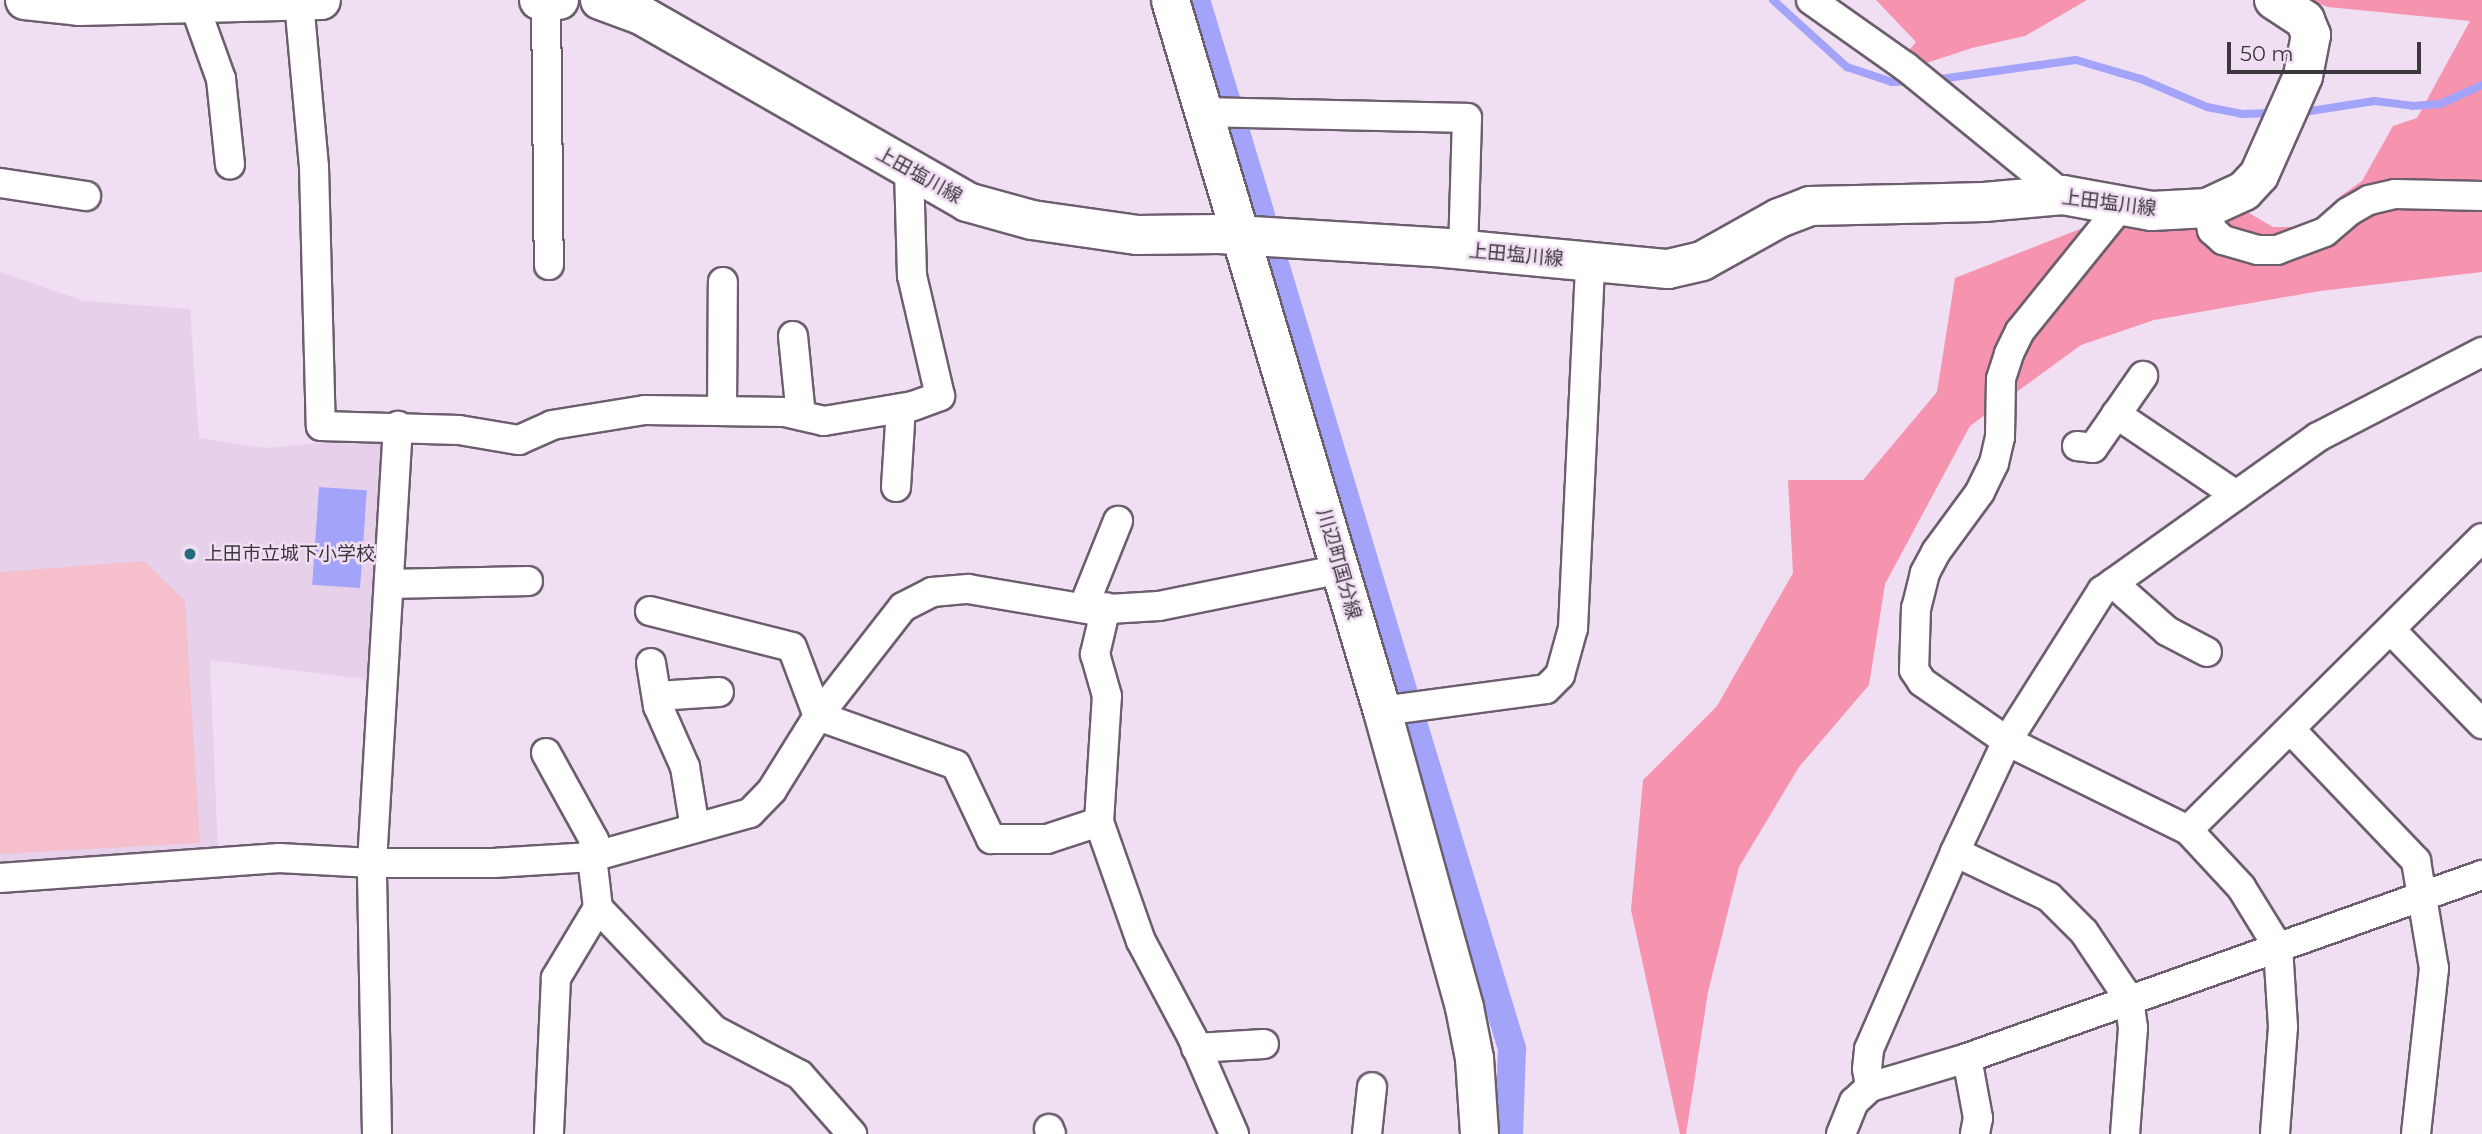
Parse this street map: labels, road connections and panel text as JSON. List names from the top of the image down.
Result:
{
  "streets": {
    "main road": ["上田塩川線"],
    "street": ["川辺町国分線"]
  },
  "crossings": [
    ["上田塩川線", "川辺町国分線"]
  ],
  "places": ["上田市立城下小学校"],
  "scale_bar": "50 m"
}
